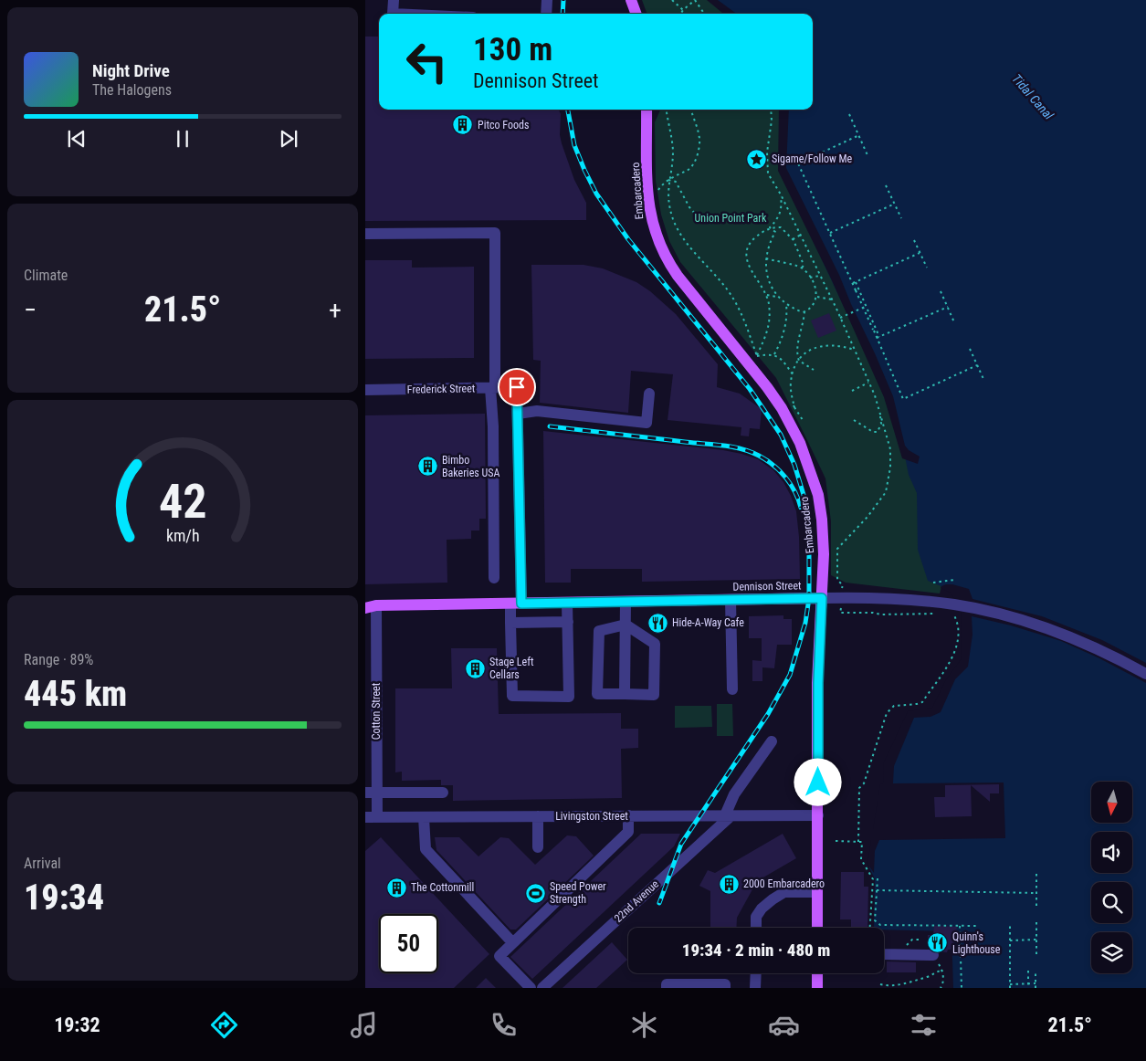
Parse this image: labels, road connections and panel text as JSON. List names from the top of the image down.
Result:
{
  "streets": {
    "main road": ["Embarcadero", "Dennison Street"],
    "street": [
      "Frederick Street",
      "Cotton Street",
      "Livingston Street",
      "22nd Avenue"
    ]
  },
  "crossings": [
    ["Embarcadero", "Dennison Street"],
    ["Embarcadero", "Livingston Street"],
    ["Dennison Street", "Cotton Street"],
    ["Cotton Street", "Livingston Street"],
    ["Livingston Street", "22nd Avenue"]
  ],
  "water": ["Tidal Canal"],
  "parks": ["Union Point Park"],
  "places": {
    "building": [
      "Pitco Foods",
      "Bimbo Bakeries USA",
      "Stage Left Cellars",
      "2000 Embarcadero",
      "The Cottonmill"
    ],
    "place": ["Sigame/Follow Me"],
    "restaurant": ["Hide-A-Way Cafe", "Quinn's Lighthouse"],
    "sports": ["Speed Power Strength"]
  },
  "north": "bottom",
  "page": {
    "turn": ["130 m", "Dennison Street"],
    "song": ["Night Drive", "The Halogens"],
    "tile": [
      "Climate",
      ["Range · 89%", "445 km"],
      ["Arrival", "19:34"]
    ],
    "heat": ["−", "21.5°", "+"],
    "limit": "50",
    "trip": "19:34 · 2 min · 480 m",
    "tabs": ["19:32", "21.5°"],
    "gauge": ["42", "km/h"]
  }
}
